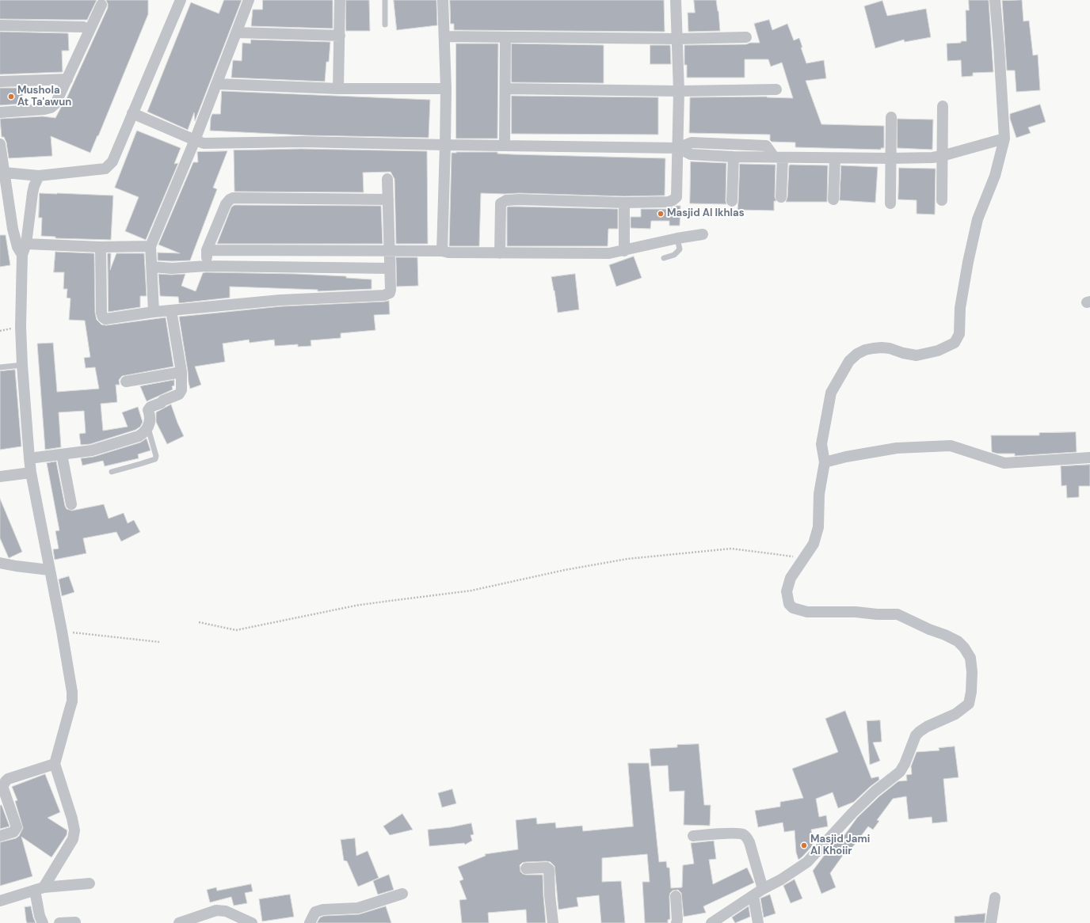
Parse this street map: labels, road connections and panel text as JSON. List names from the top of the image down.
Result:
{
  "places": ["Mushola At Ta'awun", "Masjid Al Ikhlas", "Masjid Jami Al Khoiir"]
}
